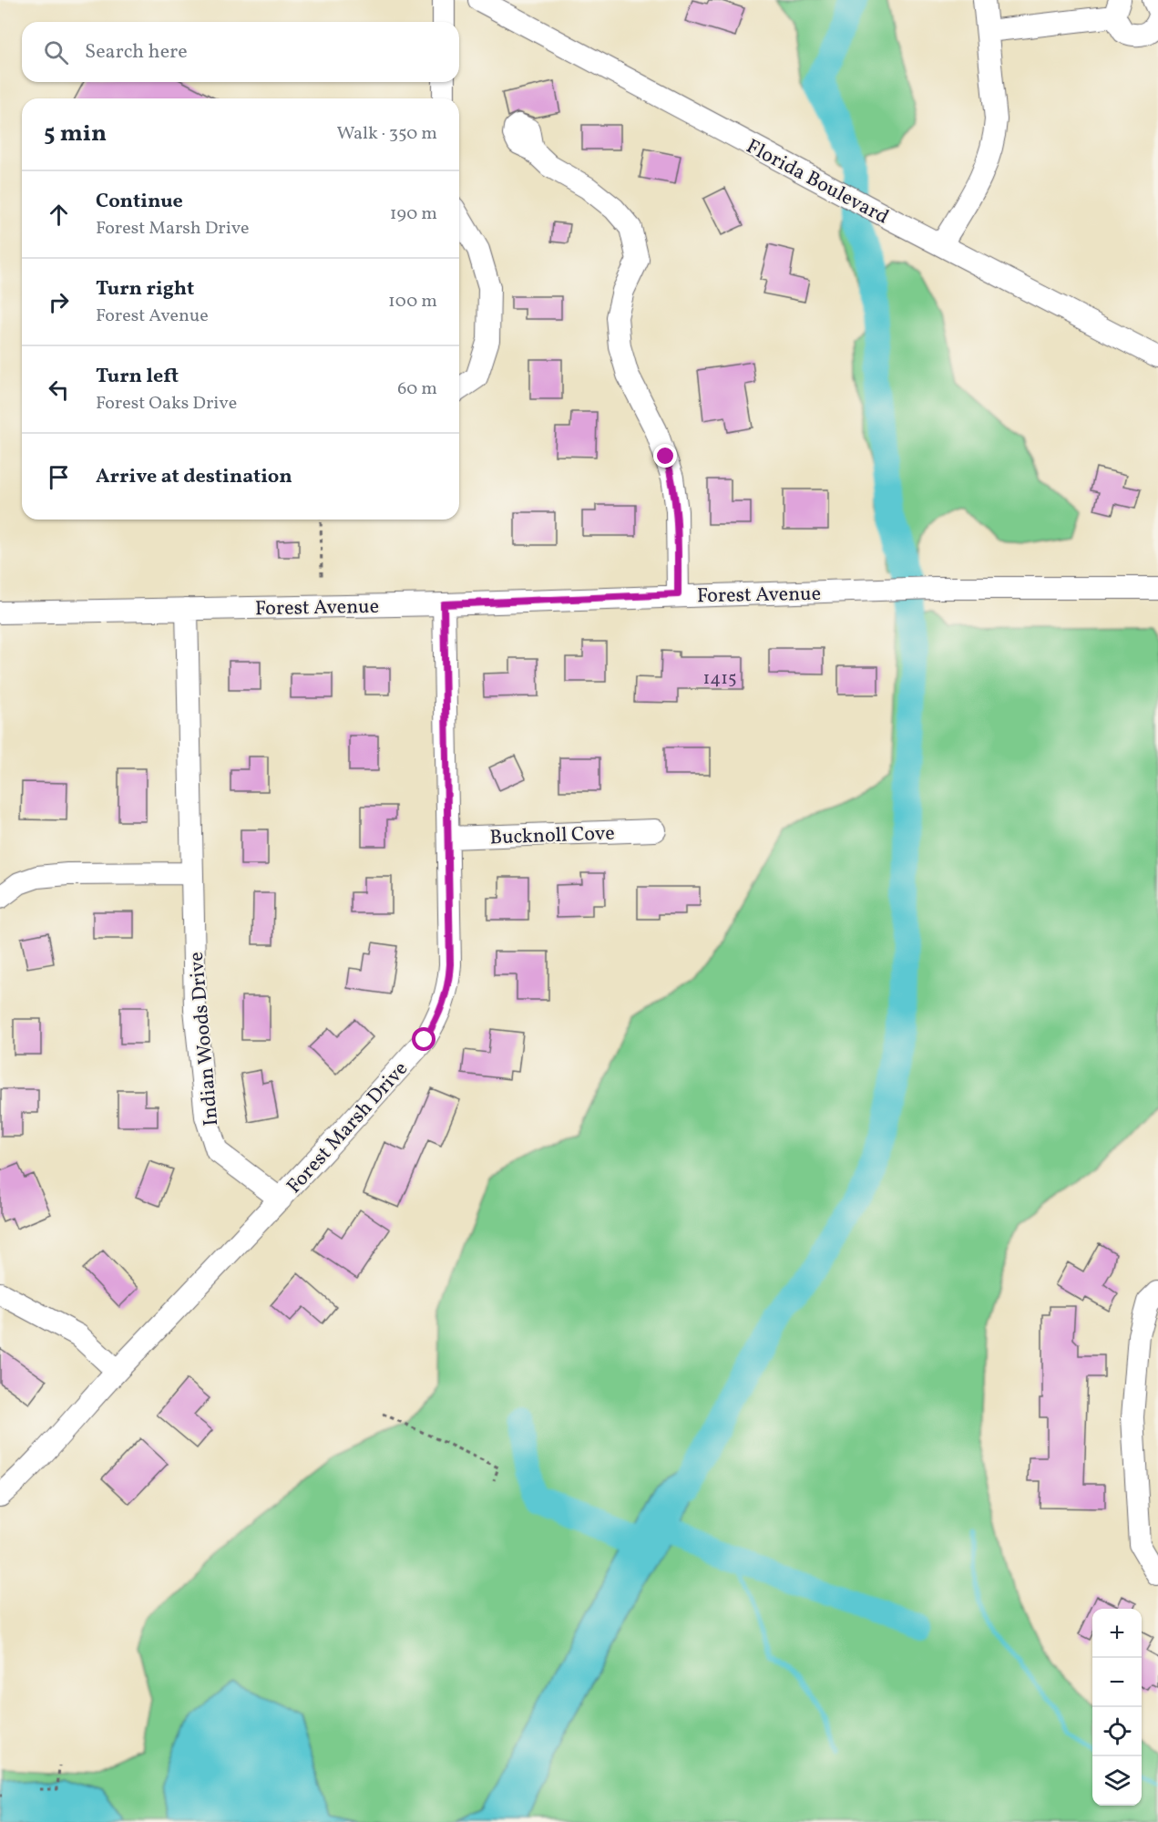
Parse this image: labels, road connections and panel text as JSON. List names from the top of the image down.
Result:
{
  "streets": {
    "street": [
      "Florida Boulevard",
      "Forest Avenue",
      "Bucknoll Cove",
      "Indian Woods Drive",
      "Forest Marsh Drive"
    ]
  },
  "crossings": [
    ["Forest Avenue", "Indian Woods Drive"],
    ["Forest Avenue", "Forest Marsh Drive"],
    ["Bucknoll Cove", "Forest Marsh Drive"],
    ["Indian Woods Drive", "Forest Marsh Drive"]
  ],
  "house_numbers": ["1415"],
  "page": {
    "search": "Search here",
    "heading": ["5 min", "Walk · 350 m"],
    "list": [
      ["Continue", "Forest Marsh Drive", "190 m"],
      ["Turn right", "Forest Avenue", "100 m"],
      ["Turn left", "Forest Oaks Drive", "60 m"],
      "Arrive at destination"
    ],
    "map_buttons": ["+", "−"]
  }
}
